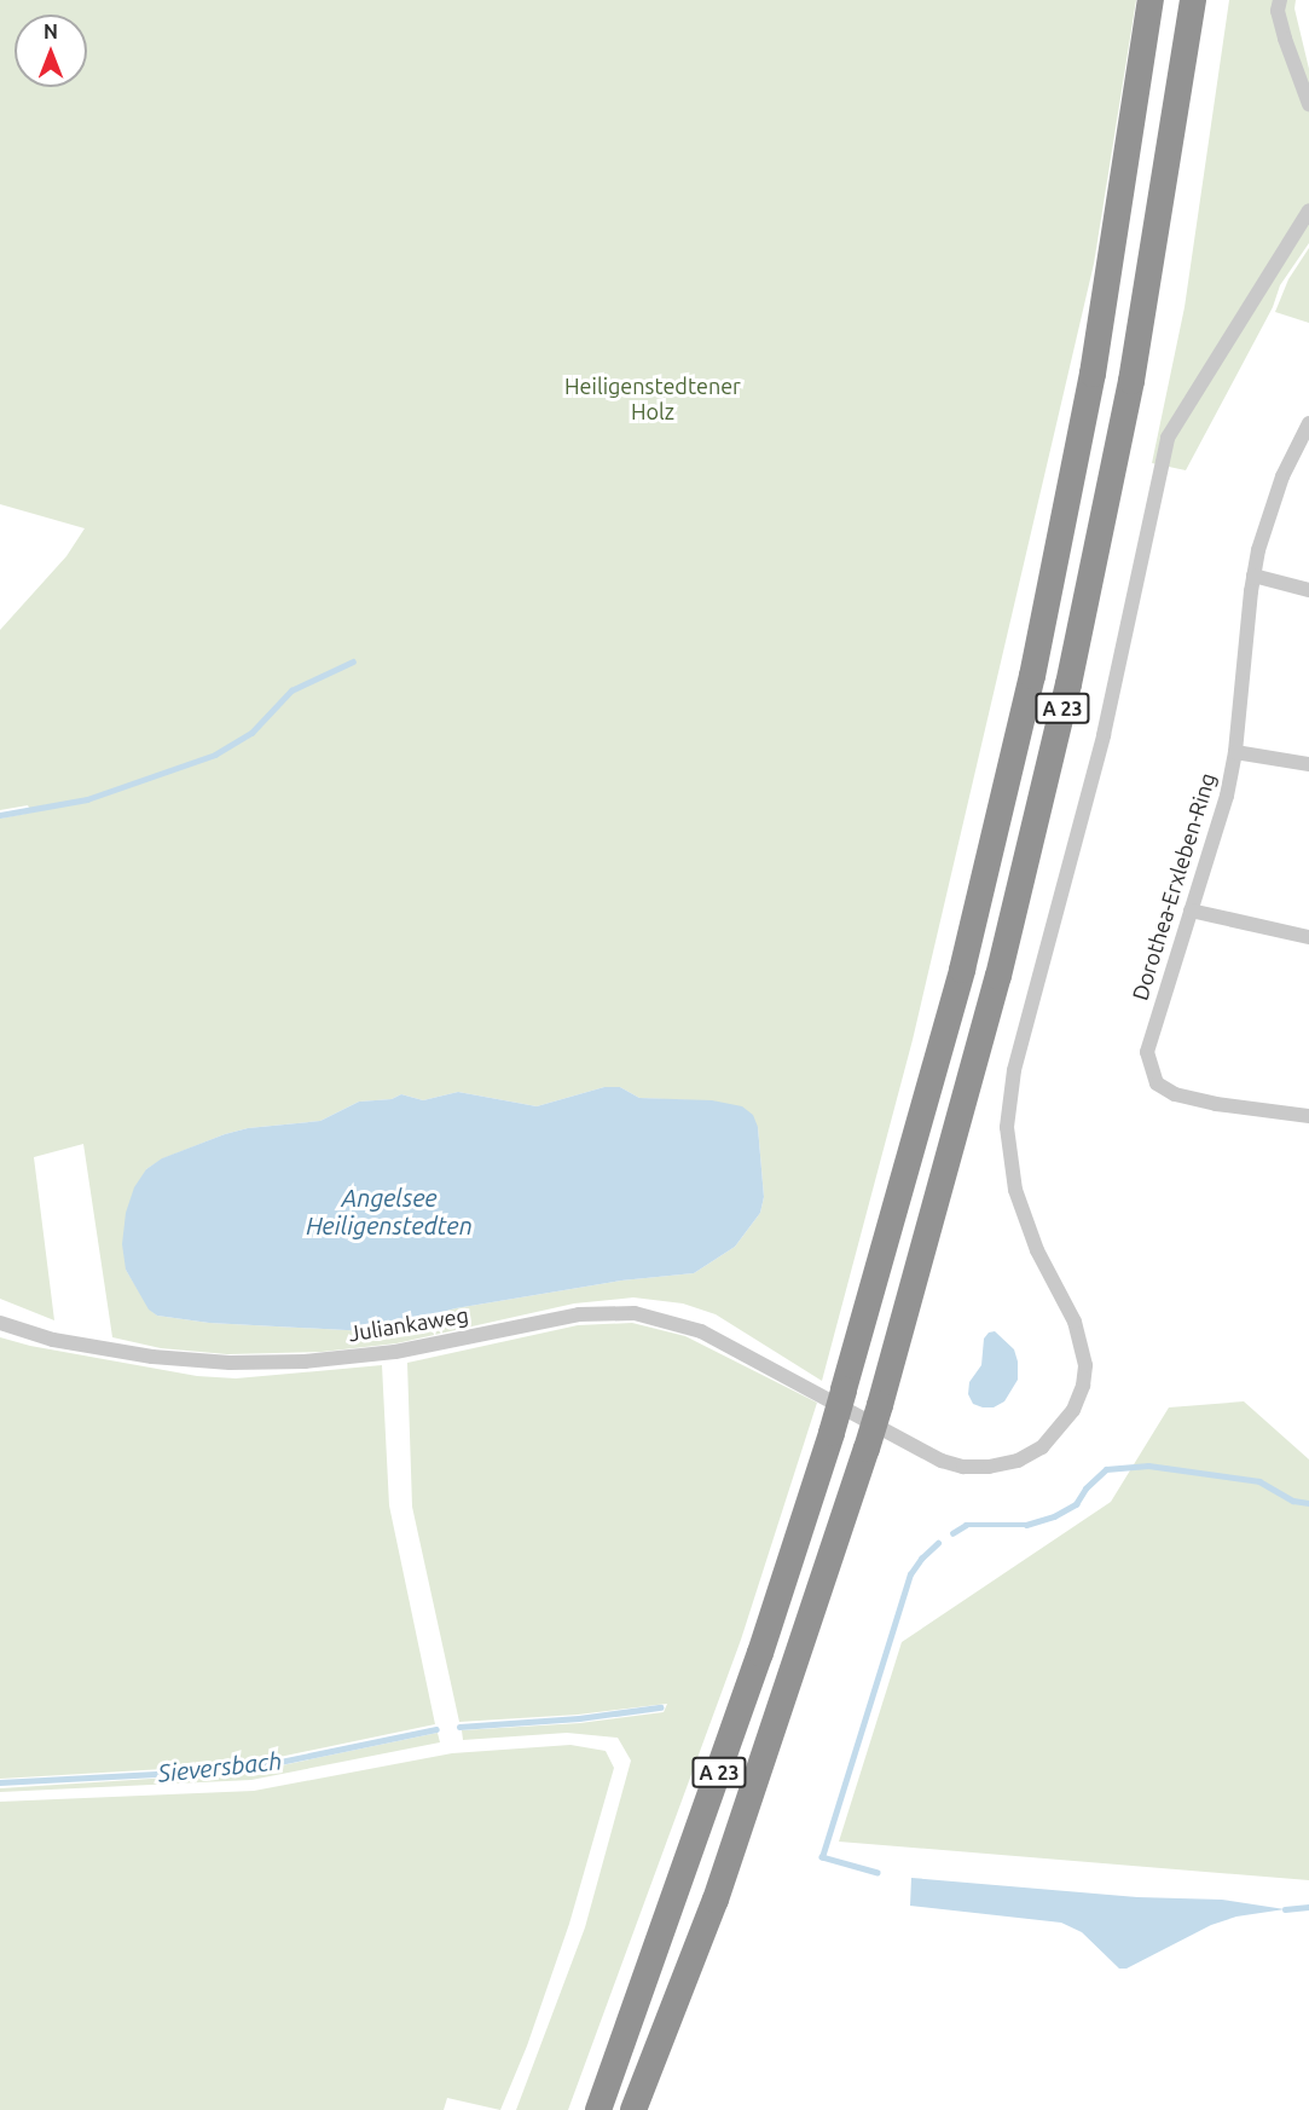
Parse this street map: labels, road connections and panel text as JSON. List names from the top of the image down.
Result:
{
  "streets": {
    "highway": ["A 23"],
    "street": ["Dorothea-Erxleben-Ring", "Juliankaweg"]
  },
  "water": ["Angelsee Heiligenstedten", "Sieversbach"],
  "parks": ["Heiligenstedtener Holz"],
  "north": "top"
}
